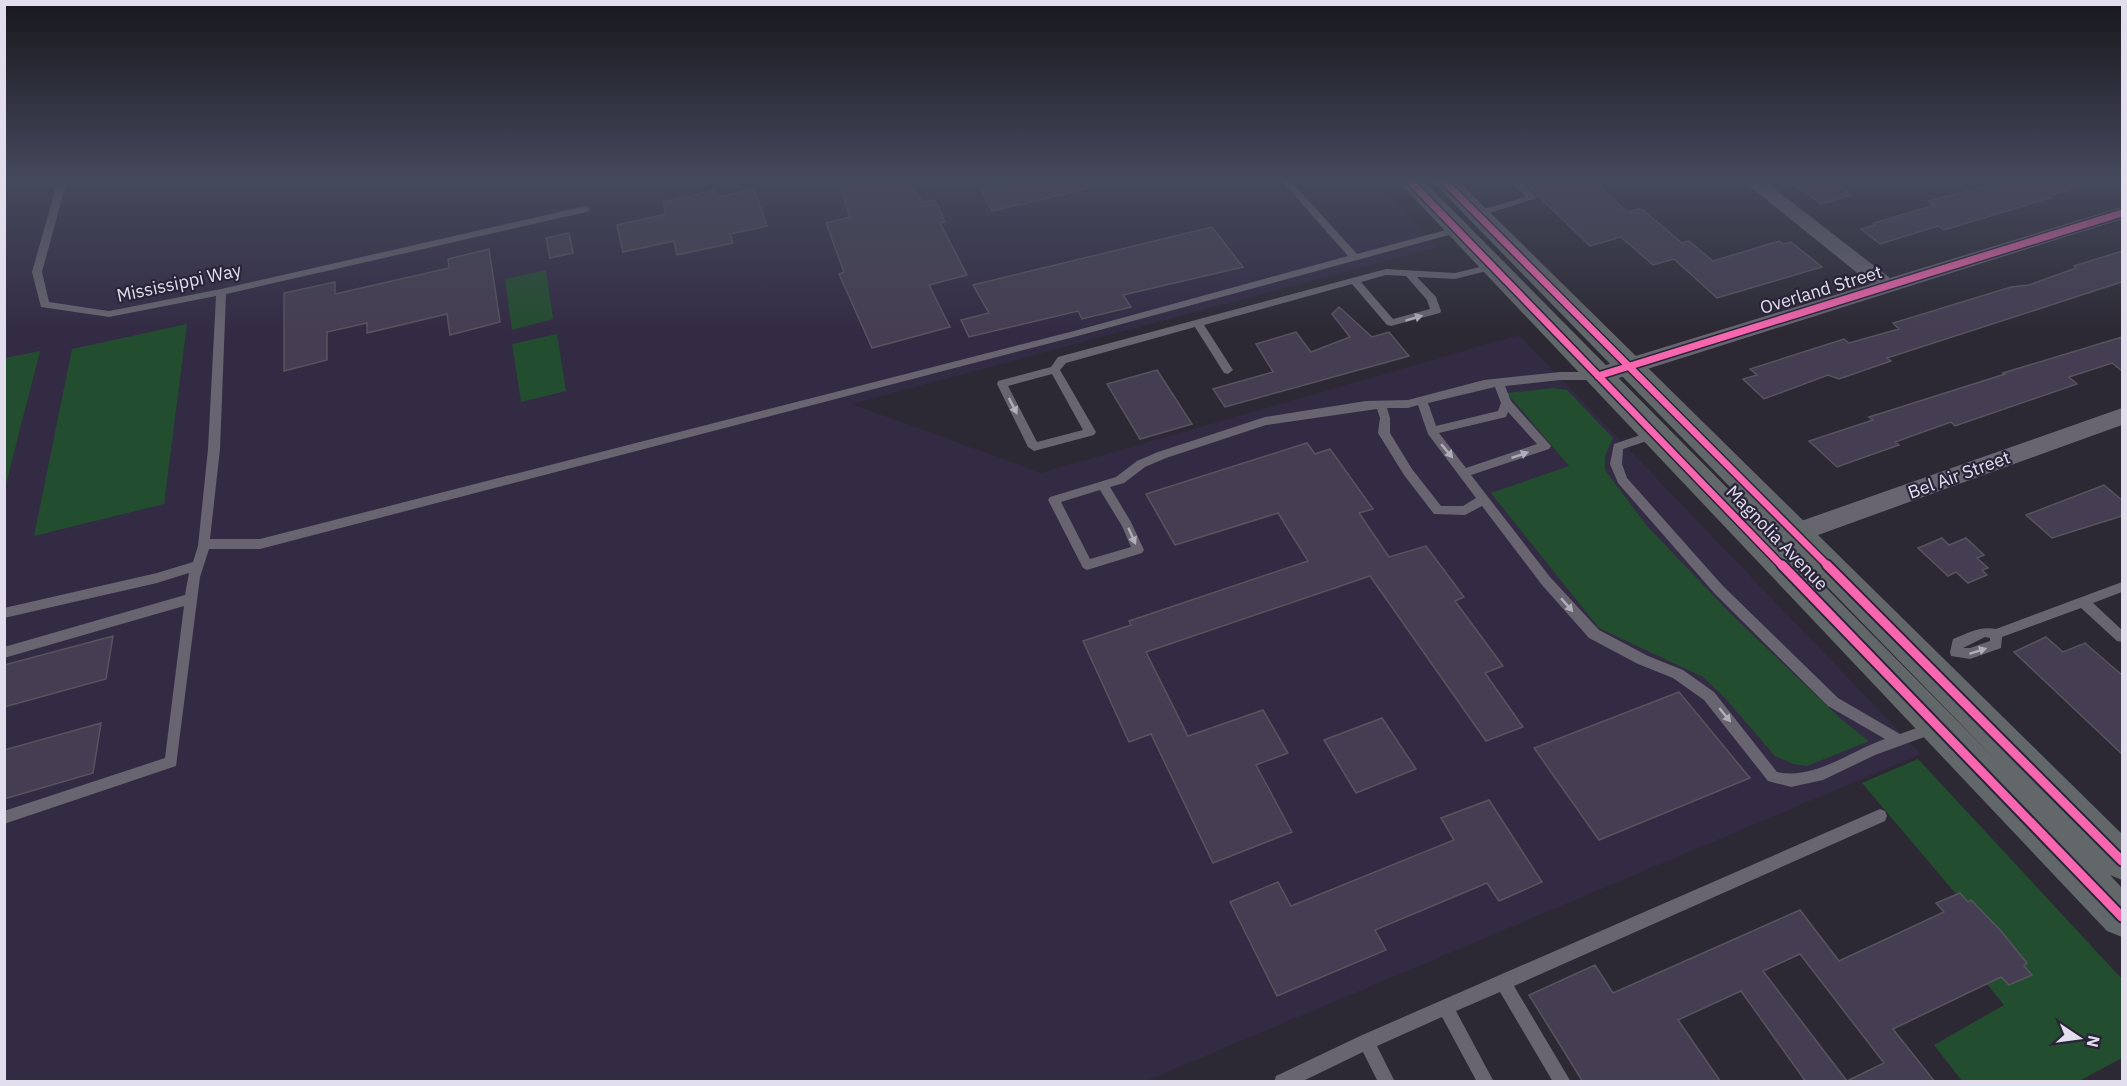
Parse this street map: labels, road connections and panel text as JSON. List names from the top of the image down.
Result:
{
  "streets": {
    "main road": ["Magnolia Avenue"],
    "street": ["Overland Street", "Bel Air Street"],
    "lane": ["Mississippi Way"]
  },
  "crossings": [
    ["Overland Street", "Magnolia Avenue"],
    ["Bel Air Street", "Magnolia Avenue"]
  ],
  "north": "right"
}
